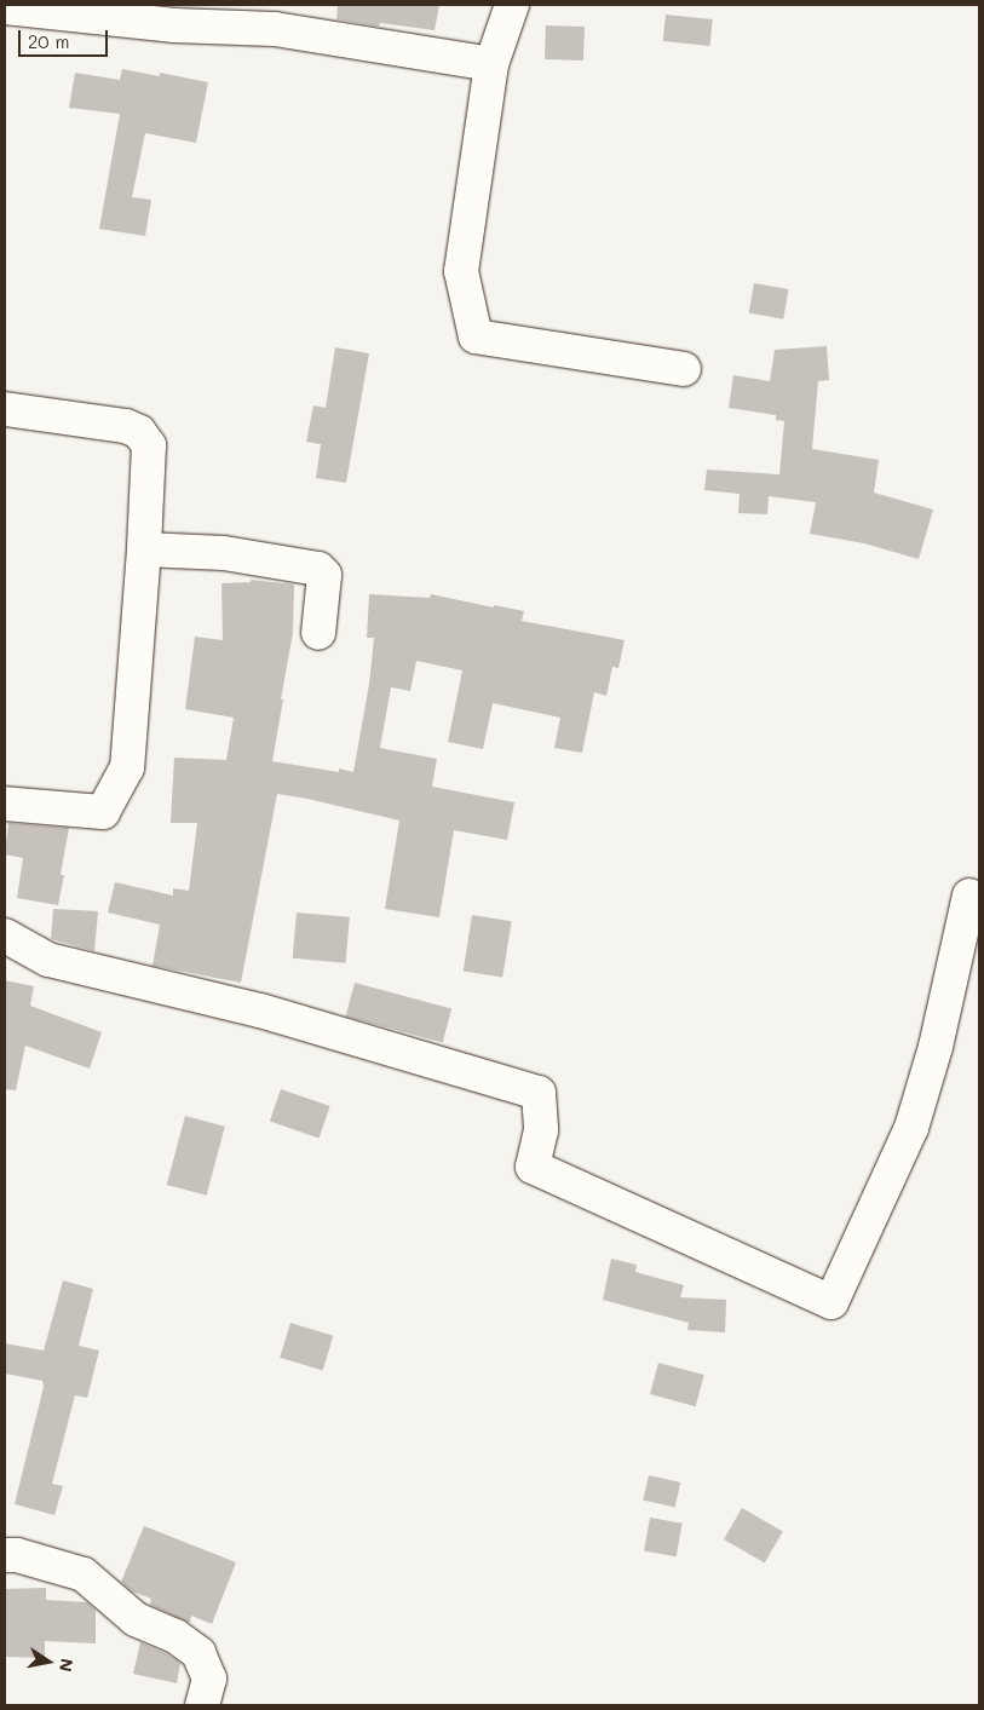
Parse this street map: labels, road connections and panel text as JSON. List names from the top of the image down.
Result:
{
  "scale_bar": "20 m",
  "north": "right"
}
